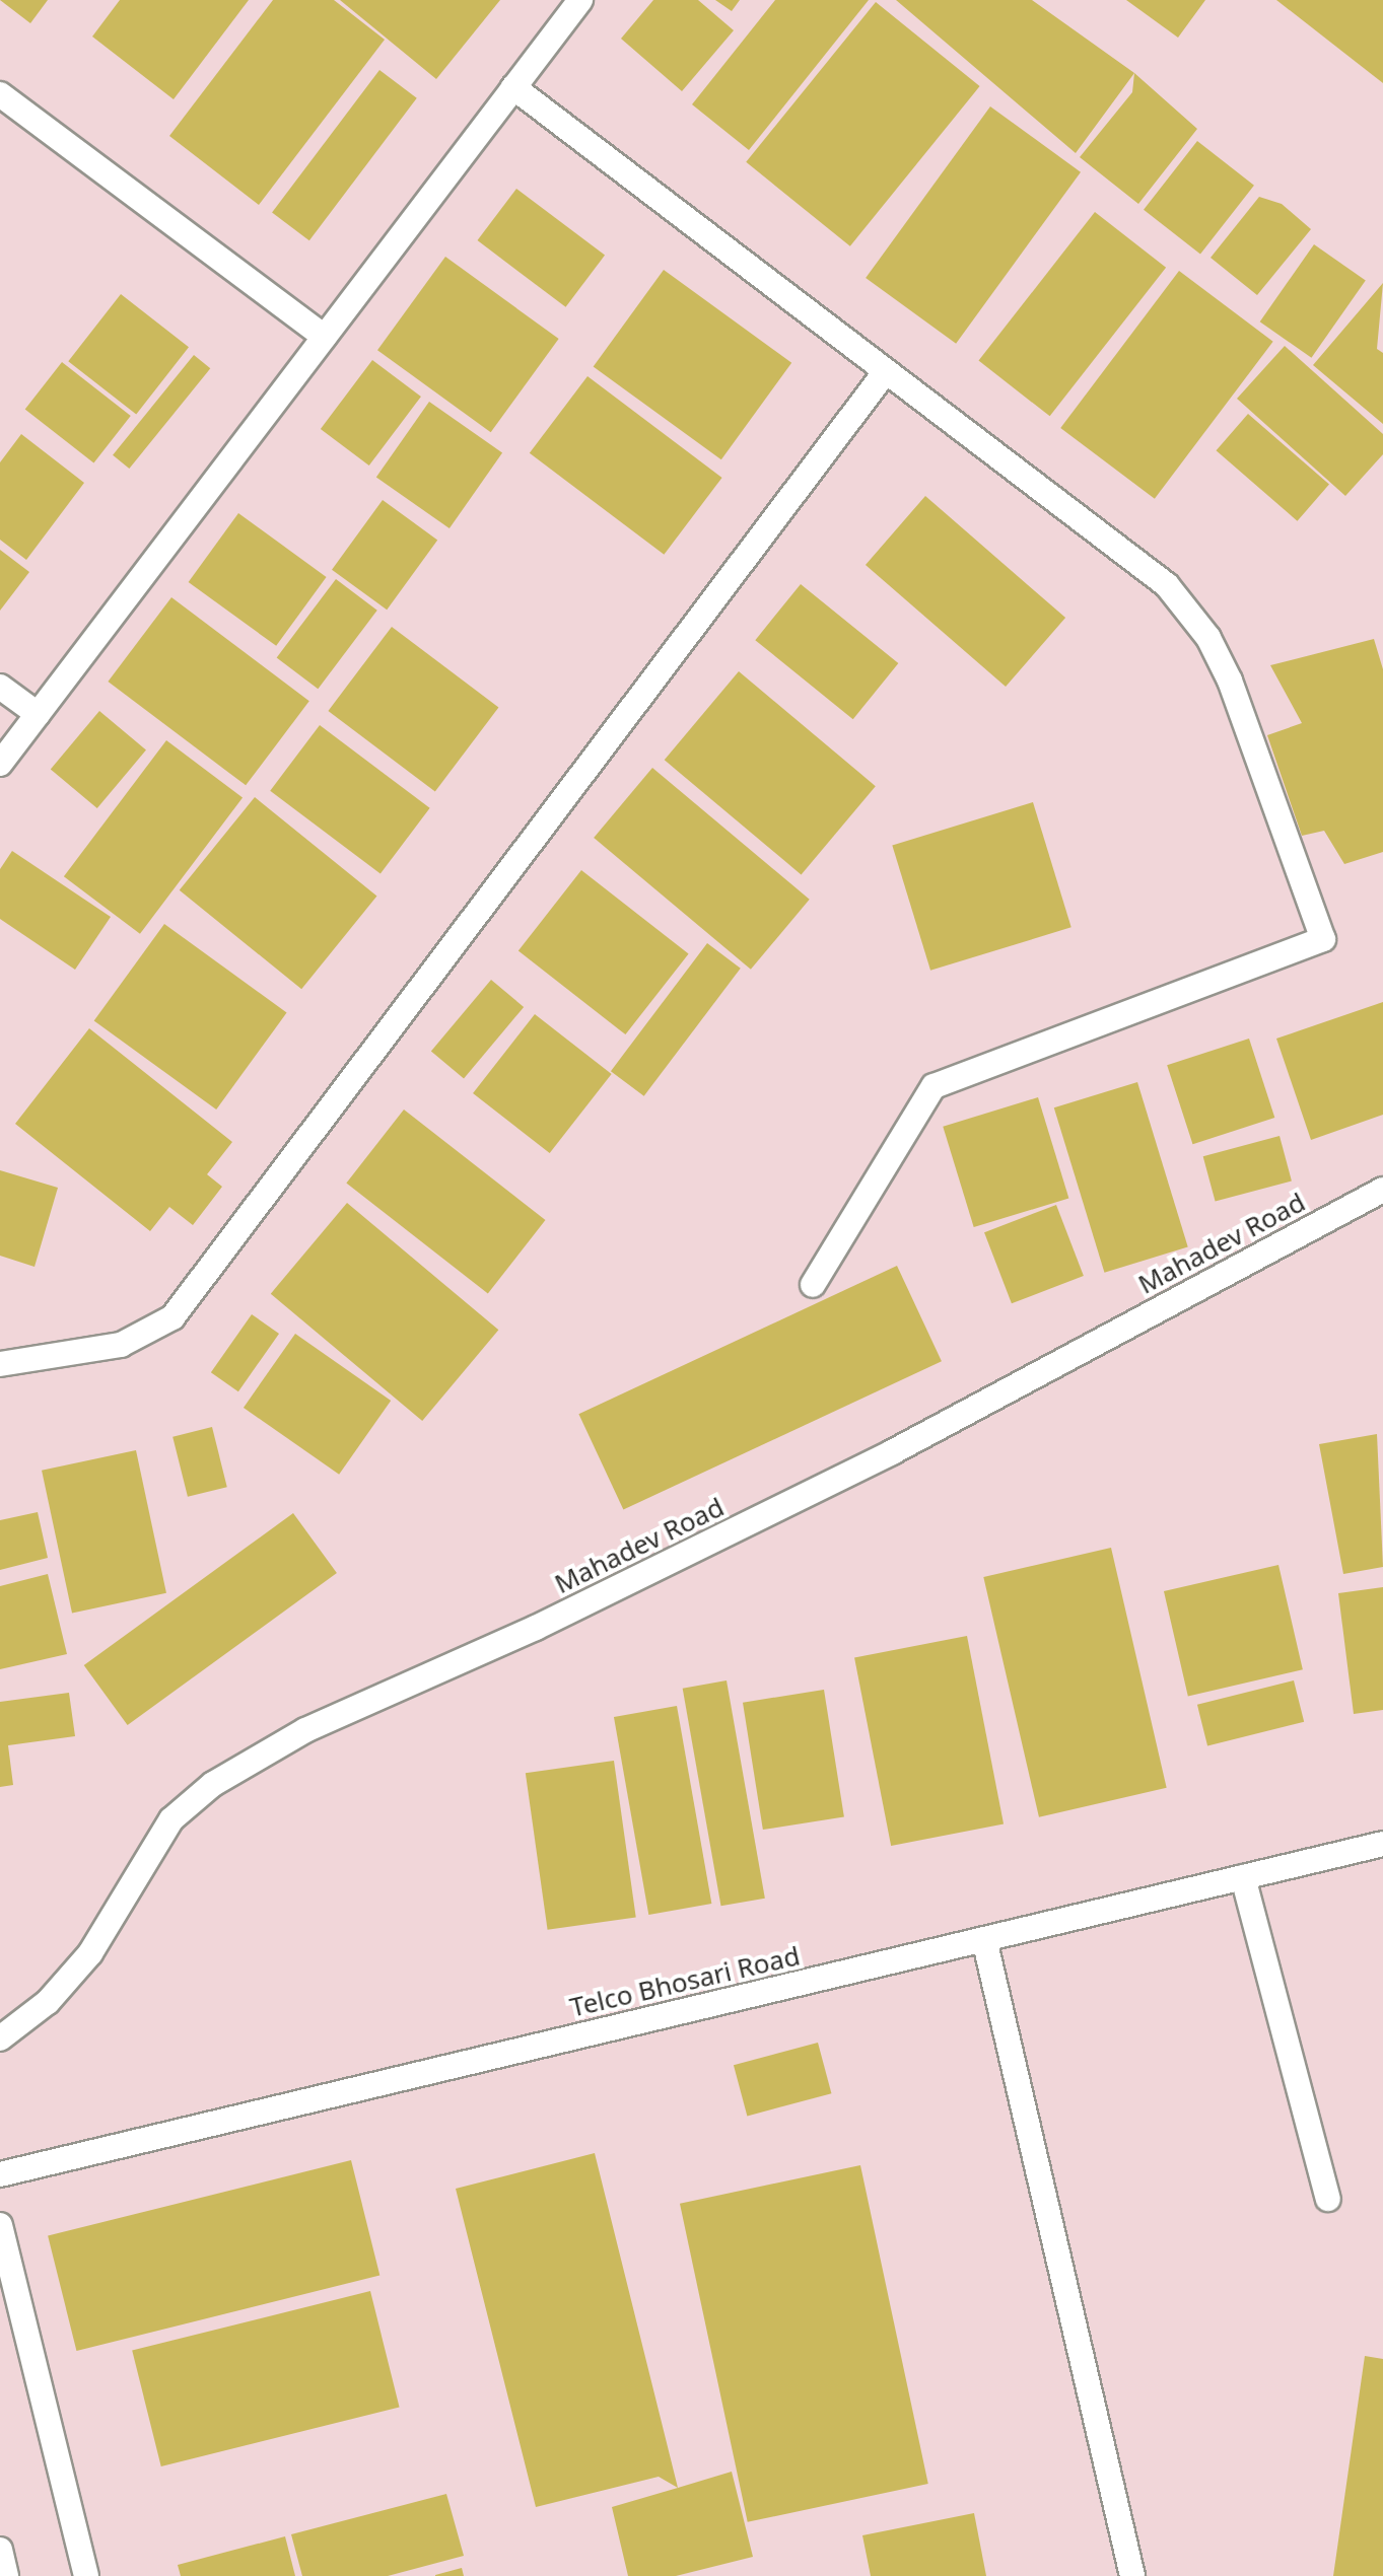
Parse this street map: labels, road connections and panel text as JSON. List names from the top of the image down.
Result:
{
  "streets": {
    "lane": ["Mahadev Road", "Telco Bhosari Road"]
  }
}
